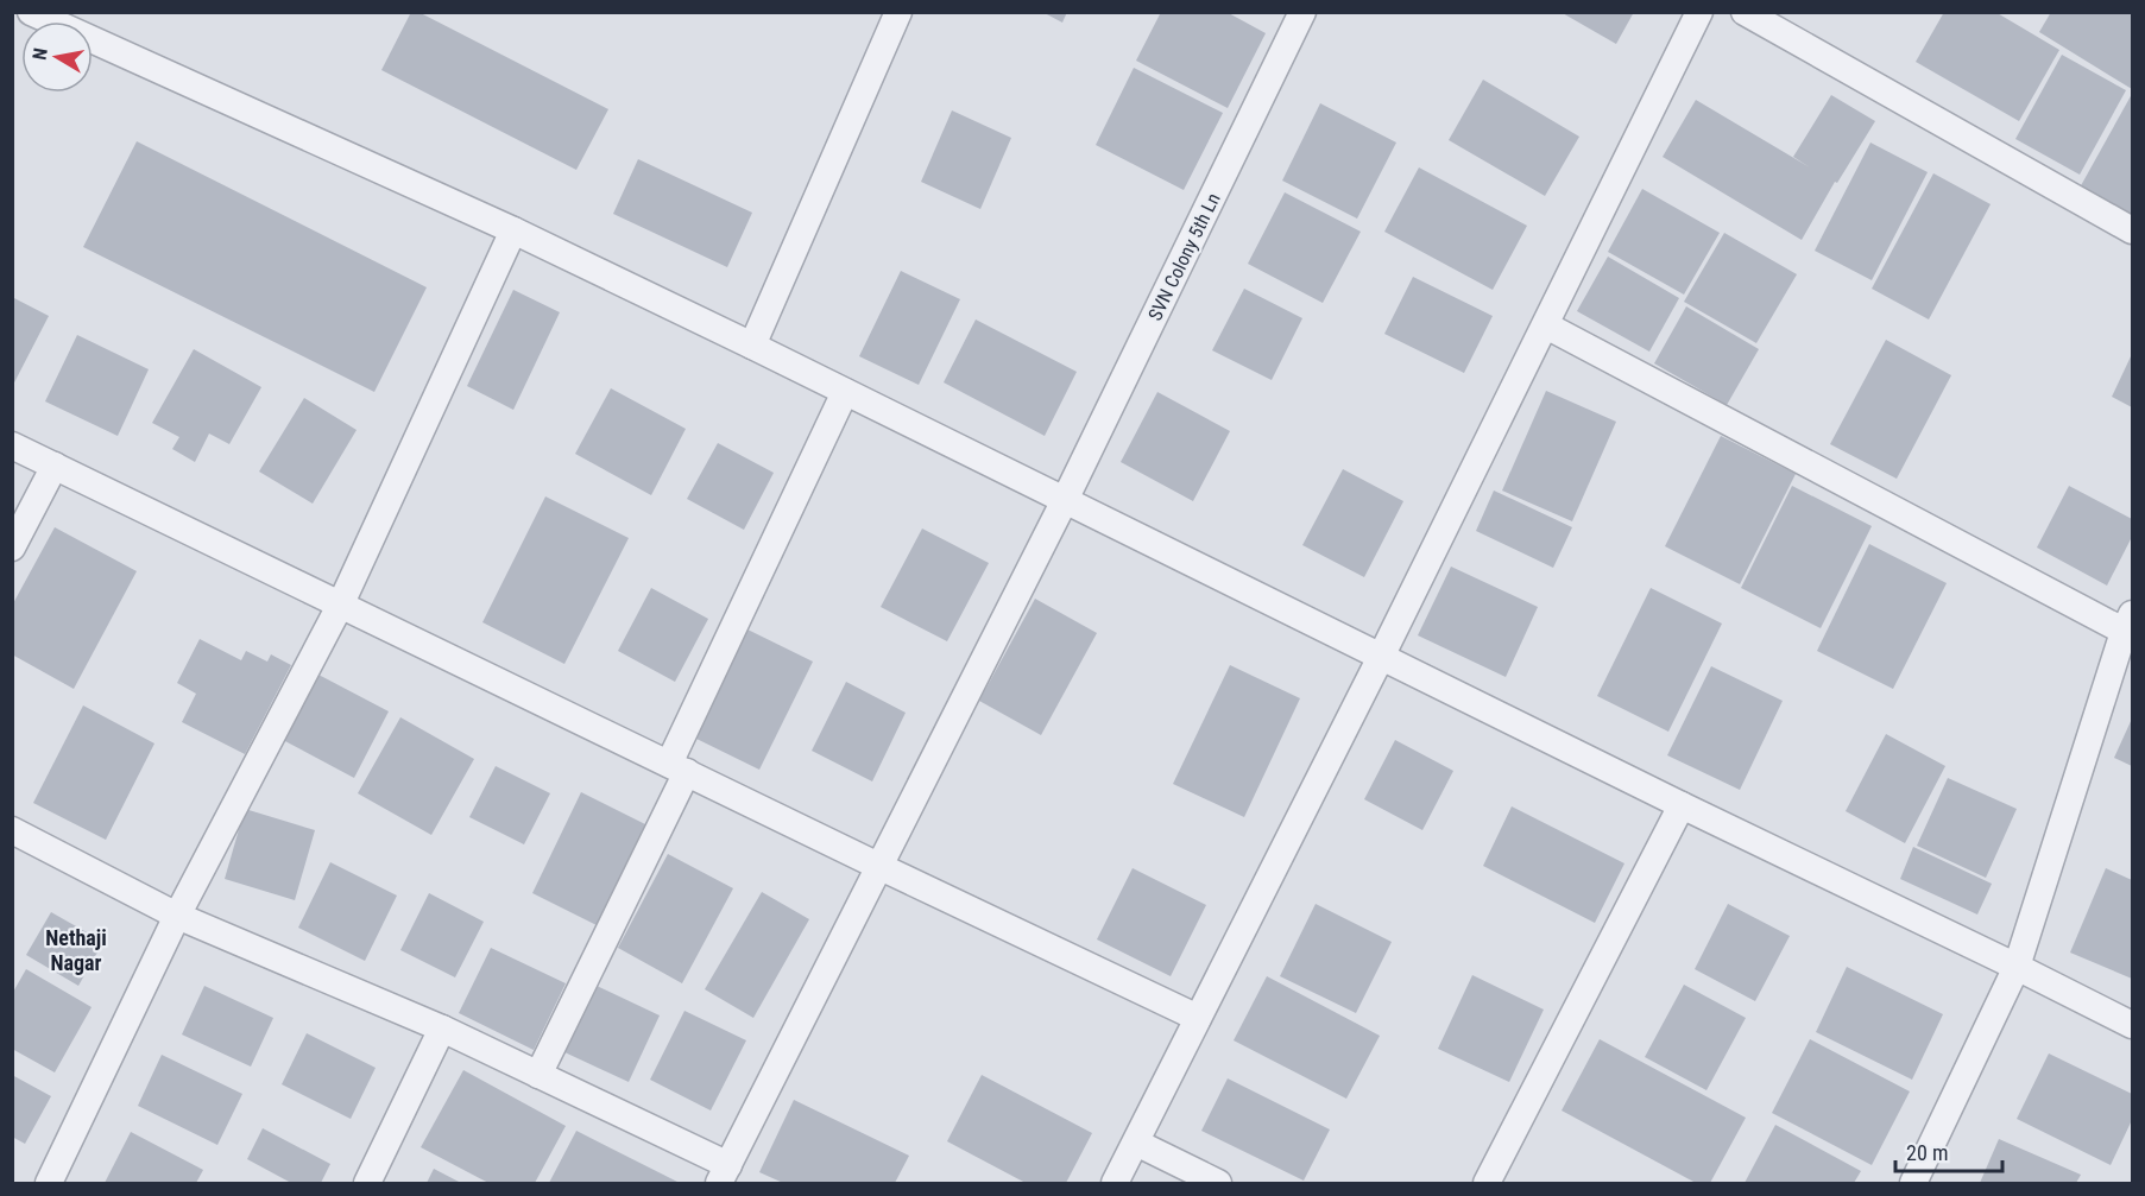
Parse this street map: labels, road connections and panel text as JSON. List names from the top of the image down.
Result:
{
  "streets": {
    "street": ["SVN Colony 5th Ln"]
  },
  "districts": ["Nethaji Nagar"],
  "scale_bar": "20 m",
  "north": "left"
}
